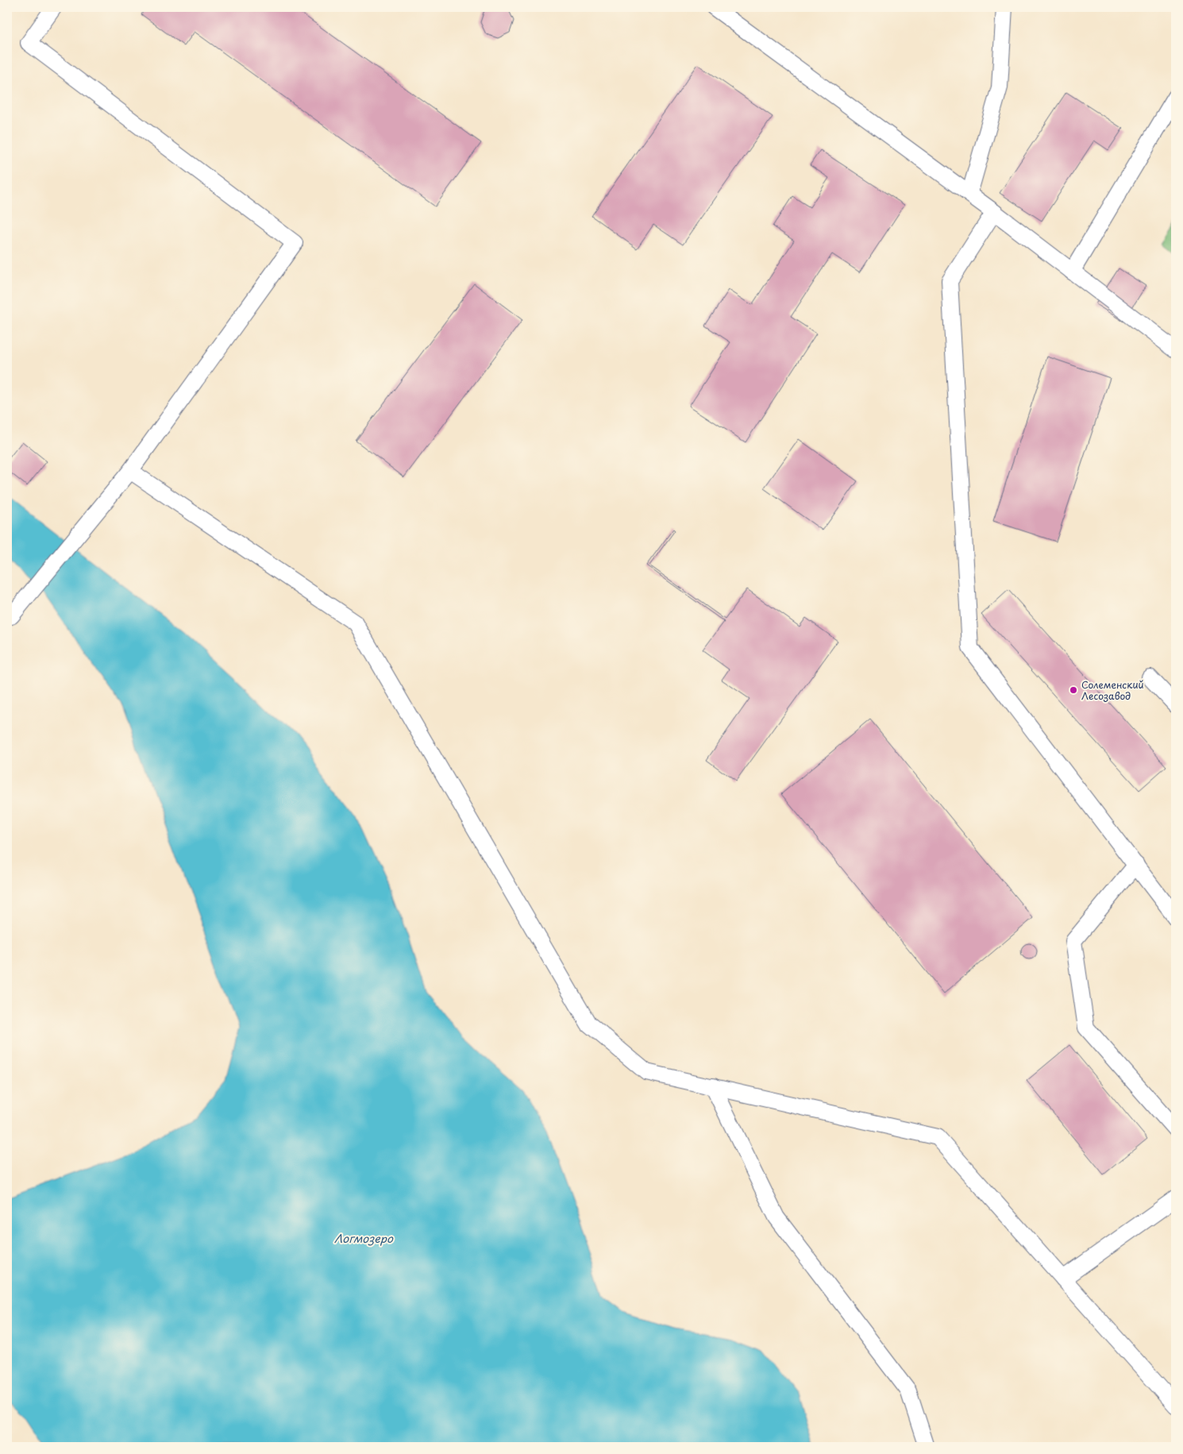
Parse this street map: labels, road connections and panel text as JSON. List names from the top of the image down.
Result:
{
  "water": ["Логмозеро"],
  "places": ["Солеменский Лесозавод"]
}
